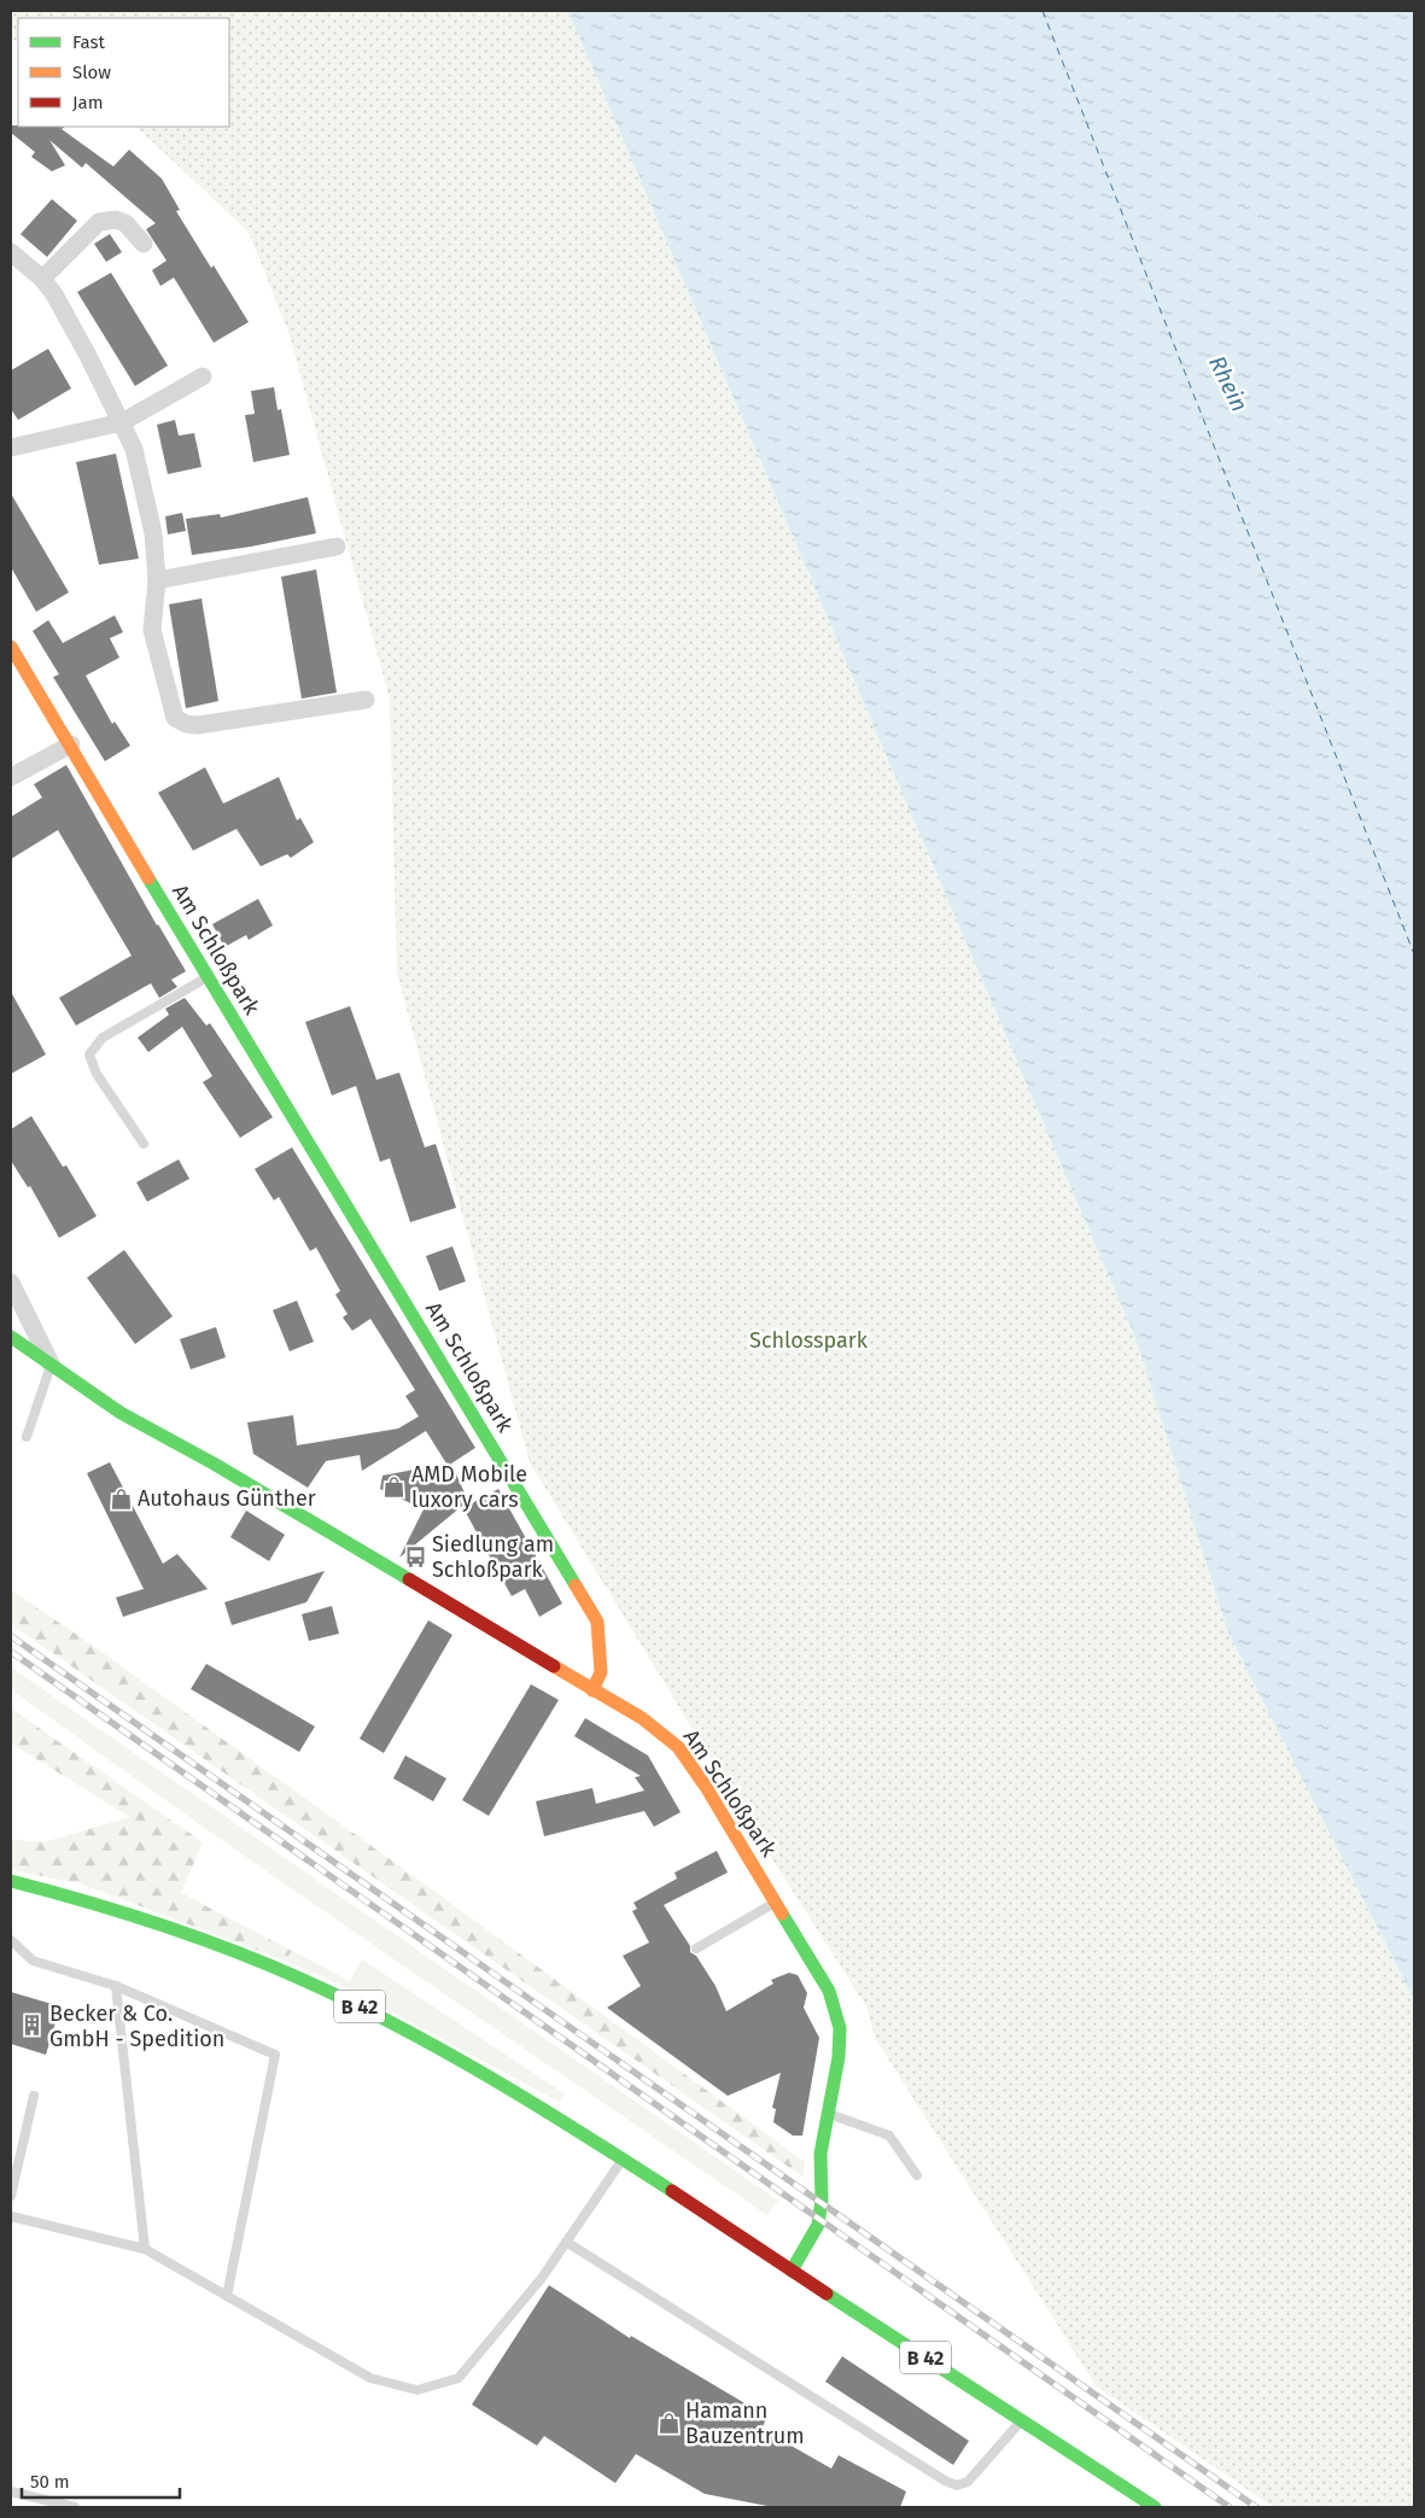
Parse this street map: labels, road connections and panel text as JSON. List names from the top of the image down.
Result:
{
  "streets": {
    "street": ["Am Schloßpark", "B 42"]
  },
  "crossings": [
    ["Am Schloßpark", "B 42"]
  ],
  "water": ["Rhein"],
  "parks": ["Schlosspark"],
  "places": {
    "shop": ["AMD Mobile luxory cars", "Autohaus Günther", "Hamann Bauzentrum"],
    "bus stop": ["Siedlung am Schloßpark"],
    "building": ["Becker & Co. GmbH - Spedition"]
  },
  "legend": ["Fast", "Slow", "Jam"],
  "scale_bar": "50 m"
}
